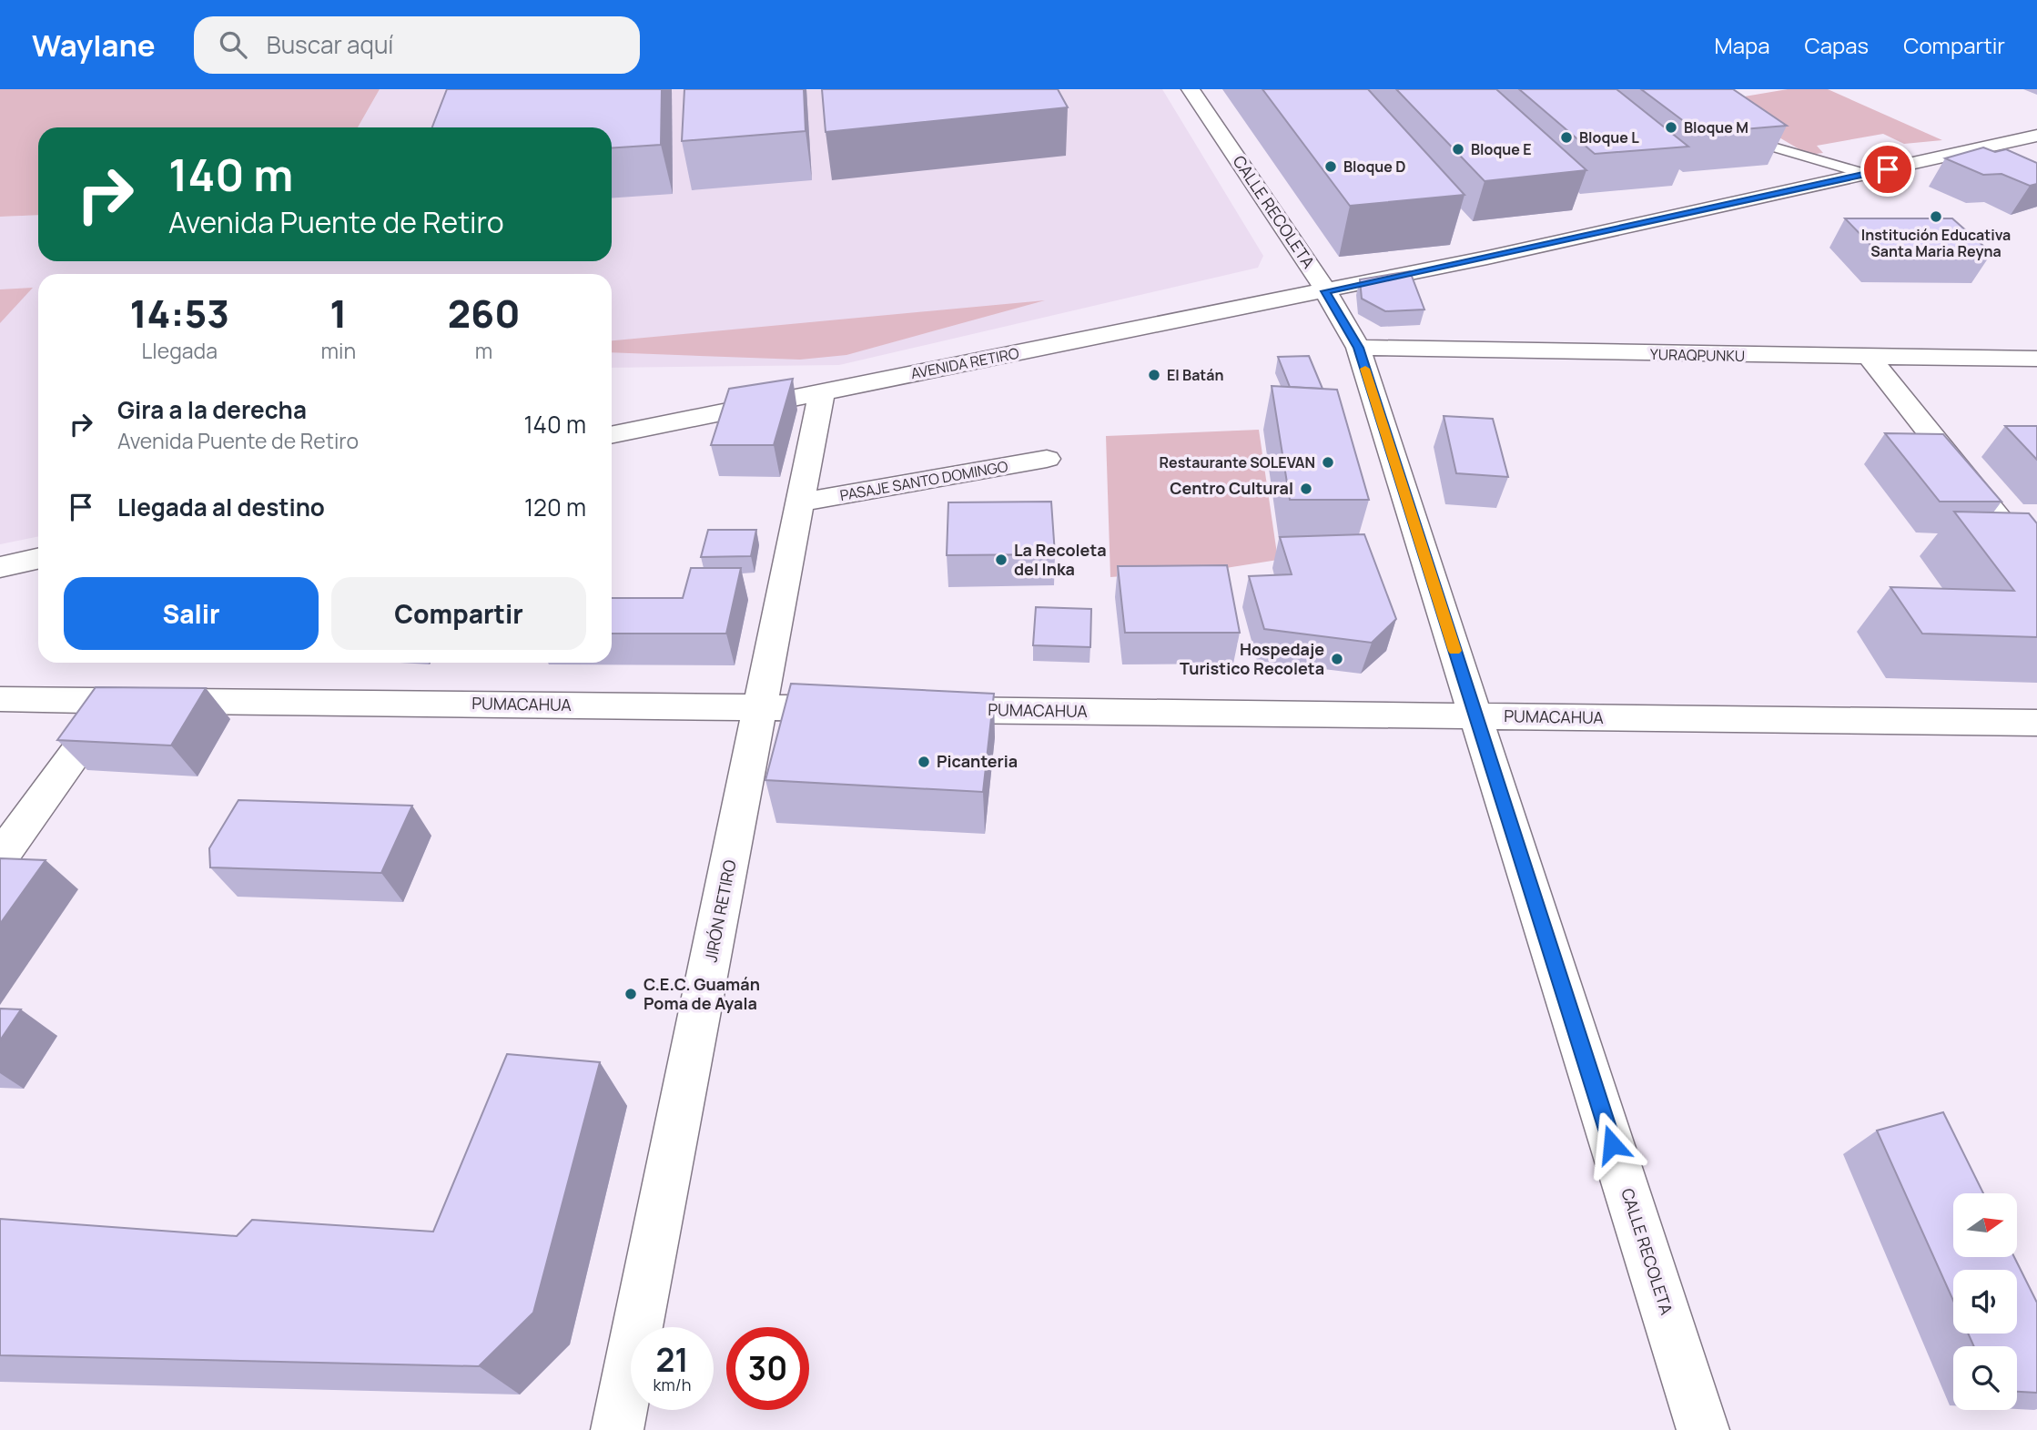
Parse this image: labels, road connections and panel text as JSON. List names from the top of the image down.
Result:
{
  "streets": {
    "street": [
      "CALLE RECOLETA",
      "YURAQPUNKU",
      "AVENIDA RETIRO",
      "PASAJE SANTO DOMINGO",
      "PUMACAHUA",
      "JIRÓN RETIRO"
    ]
  },
  "crossings": [
    ["CALLE RECOLETA", "YURAQPUNKU"],
    ["CALLE RECOLETA", "AVENIDA RETIRO"],
    ["CALLE RECOLETA", "PUMACAHUA"],
    ["AVENIDA RETIRO", "JIRÓN RETIRO"],
    ["PASAJE SANTO DOMINGO", "JIRÓN RETIRO"],
    ["PUMACAHUA", "JIRÓN RETIRO"]
  ],
  "places": [
    "Bloque M",
    "Bloque L",
    "Bloque E",
    "Bloque D",
    "Institución Educativa Santa Maria Reyna",
    "El Batán",
    "Restaurante SOLEVAN",
    "Centro Cultural",
    "La Recoleta del Inka",
    "Hospedaje Turistico Recoleta",
    "Picanteria",
    "C.E.C. Guamán Poma de Ayala"
  ],
  "north": "right",
  "page": {
    "header": "Waylane",
    "search": "Buscar aquí",
    "nav": ["Mapa", "Capas", "Compartir"],
    "turn": ["140 m", "Avenida Puente de Retiro"],
    "eta": [
      "14:53",
      "Llegada",
      "1",
      "min",
      "260",
      "m"
    ],
    "list": [
      {
        "name": "Gira a la derecha",
        "note": "Avenida Puente de Retiro",
        "value": "140 m"
      },
      {
        "name": "Llegada al destino",
        "value": "120 m"
      }
    ],
    "buttons": ["Salir", "Compartir"],
    "speed": "21 km/h",
    "limit": "30"
  }
}
